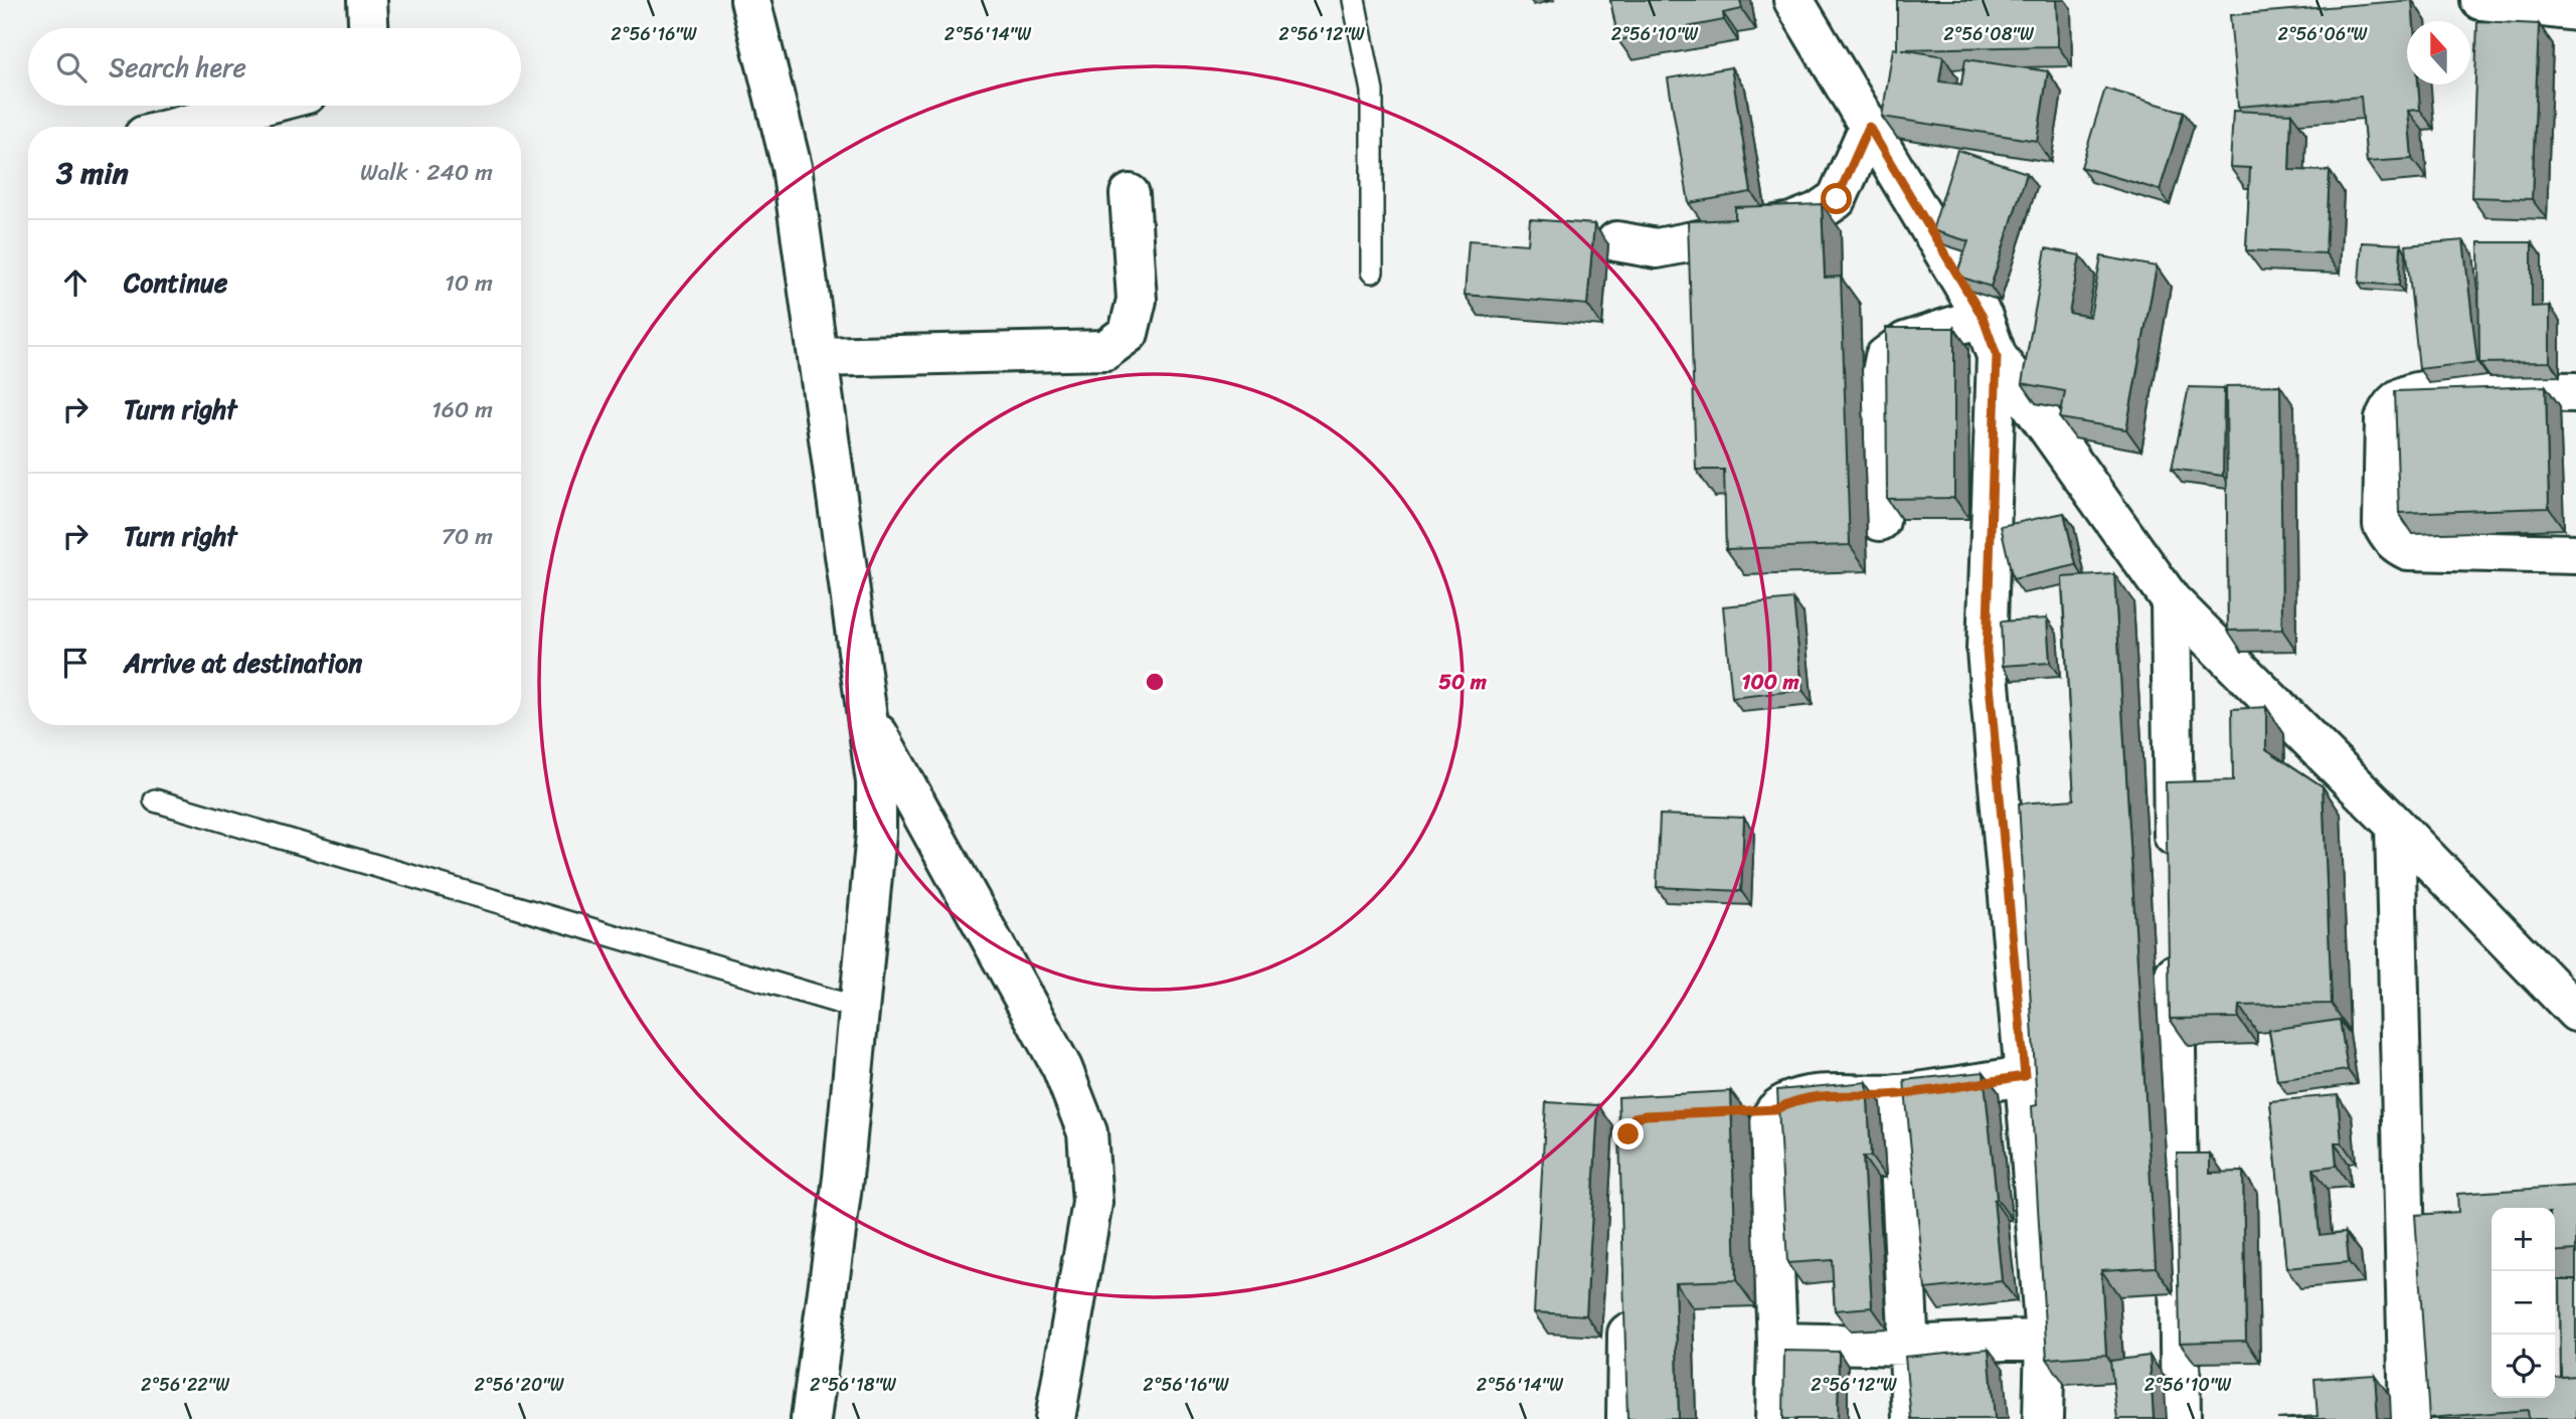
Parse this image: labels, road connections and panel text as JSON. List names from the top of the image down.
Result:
{
  "north": "top",
  "page": {
    "search": "Search here",
    "heading": ["3 min", "Walk · 240 m"],
    "list": [
      ["Continue", "10 m"],
      ["Turn right", "160 m"],
      ["Turn right", "70 m"],
      "Arrive at destination"
    ],
    "map_buttons": ["+", "−"]
  },
  "coordinates": [
    "2°56'16\"W",
    "2°56'14\"W",
    "2°56'12\"W",
    "2°56'10\"W",
    "2°56'08\"W",
    "2°56'06\"W",
    "2°56'22\"W",
    "2°56'20\"W",
    "2°56'18\"W"
  ],
  "rings": ["50 m", "100 m"]
}
